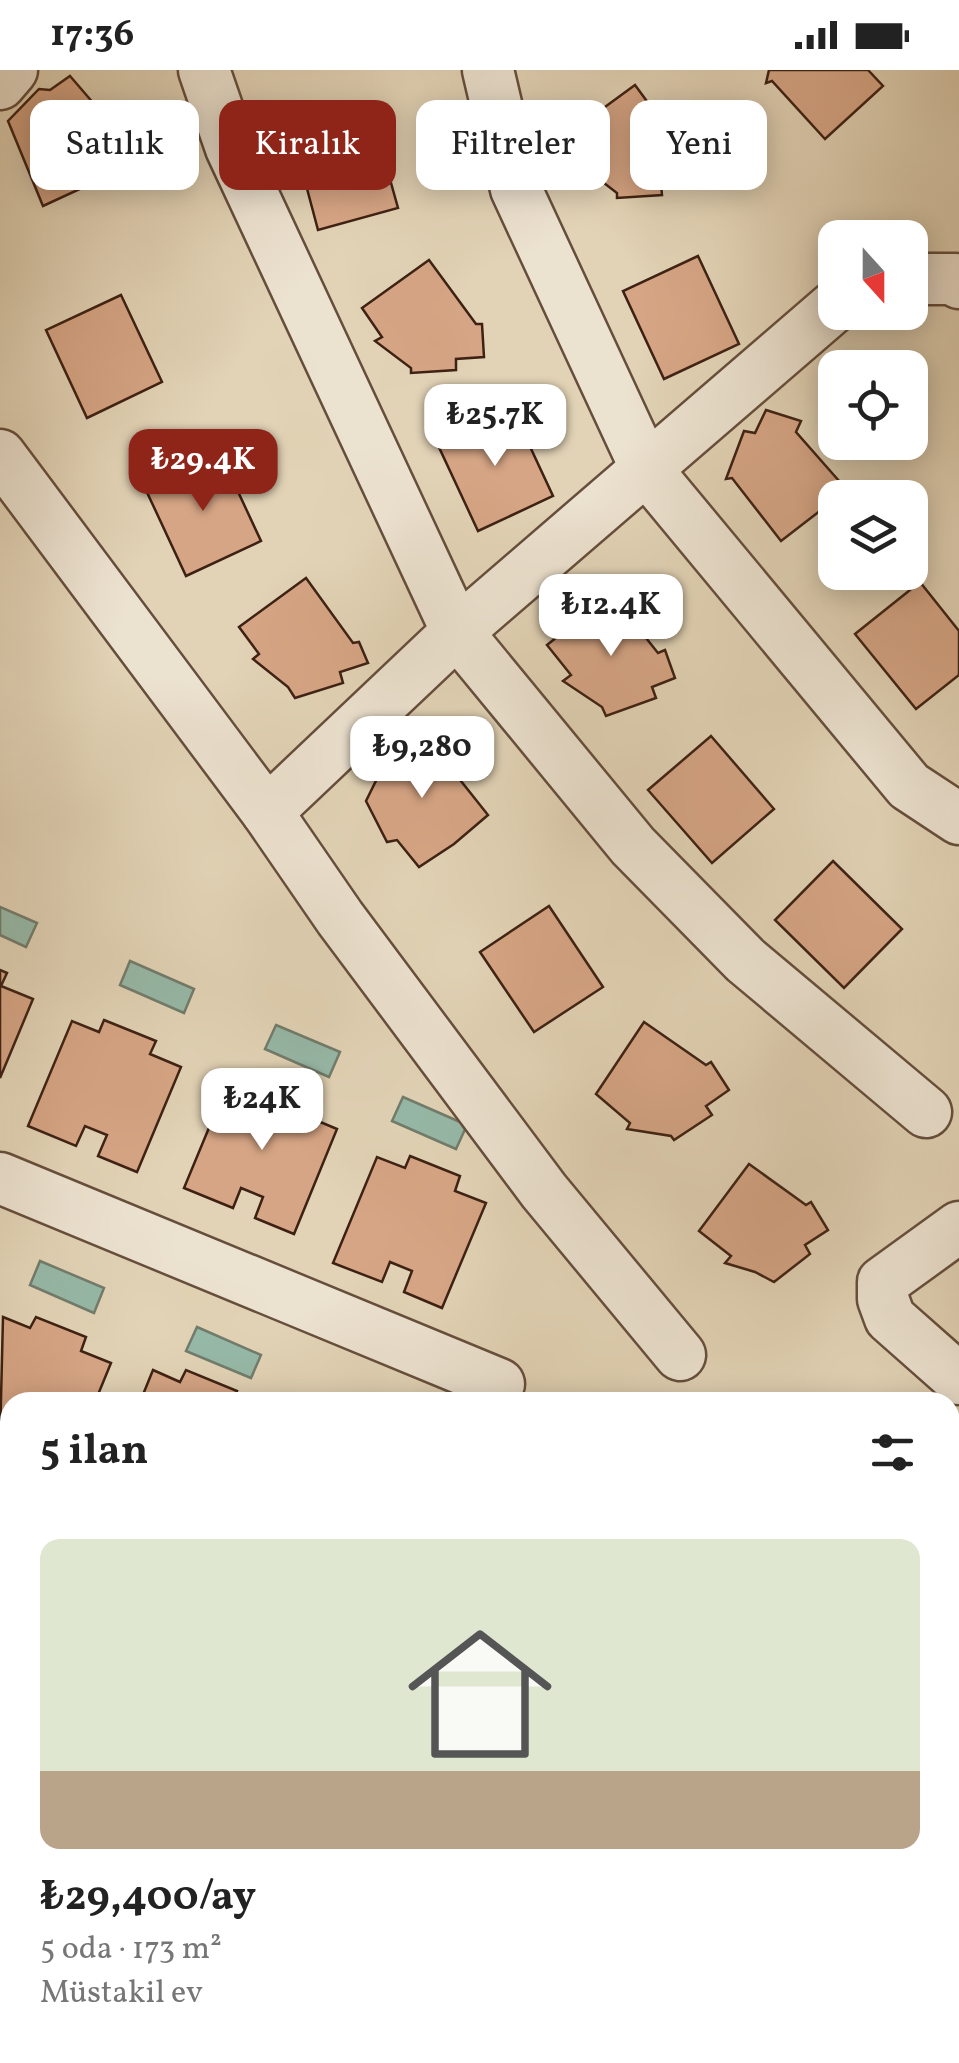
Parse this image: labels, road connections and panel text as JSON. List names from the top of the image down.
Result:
{
  "north": "bottom",
  "page": {
    "status": "17:36",
    "chip": [
      "Satılık",
      "Kiralık",
      "Filtreler",
      "Yeni"
    ],
    "price": [
      "₺25.7K",
      "₺29.4K",
      "₺12.4K",
      "₺9,280",
      "₺24K"
    ],
    "heading": "5 ilan",
    "list": [
      {
        "name": "₺29,400/ay",
        "note": "5 oda · 173 m² · Müstakil ev"
      }
    ]
  }
}
